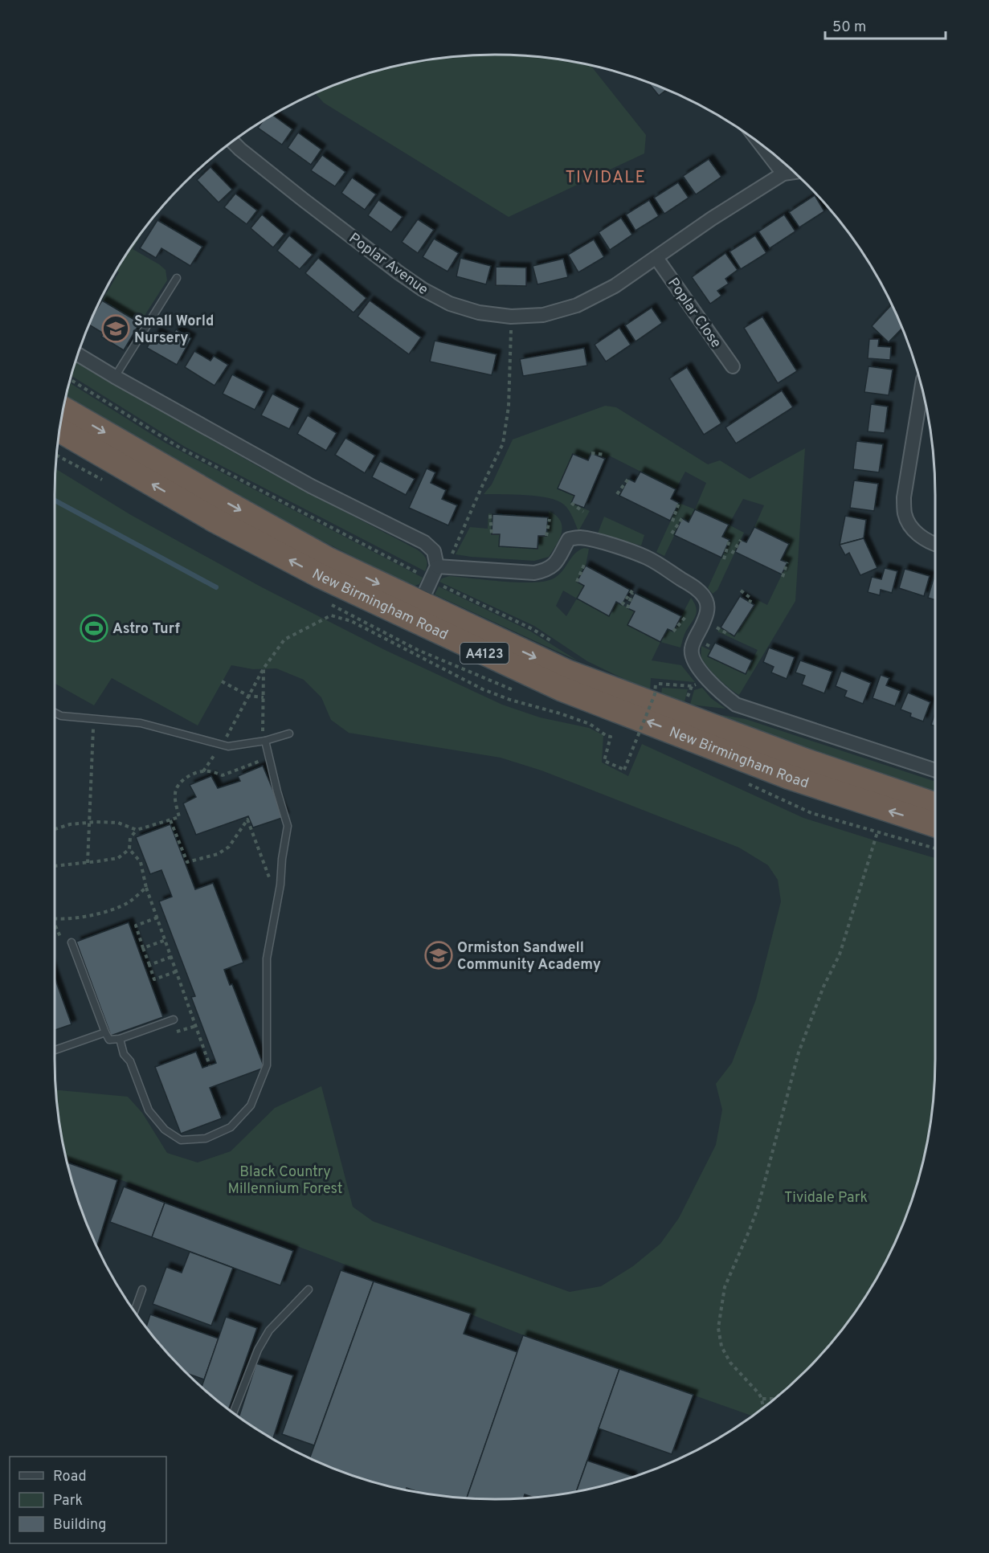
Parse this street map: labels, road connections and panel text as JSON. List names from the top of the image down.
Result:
{
  "streets": {
    "highway": ["New Birmingham Road", "A4123"],
    "street": ["Poplar Avenue", "Poplar Close"]
  },
  "crossings": [
    ["Poplar Avenue", "Poplar Close"]
  ],
  "districts": ["TIVIDALE"],
  "parks": ["Black Country Millennium Forest", "Tividale Park"],
  "places": {
    "school or university": ["Small World Nursery", "Ormiston Sandwell Community Academy"],
    "sports": ["Astro Turf"]
  },
  "legend": ["Road", "Park", "Building"],
  "scale_bar": "50 m"
}
